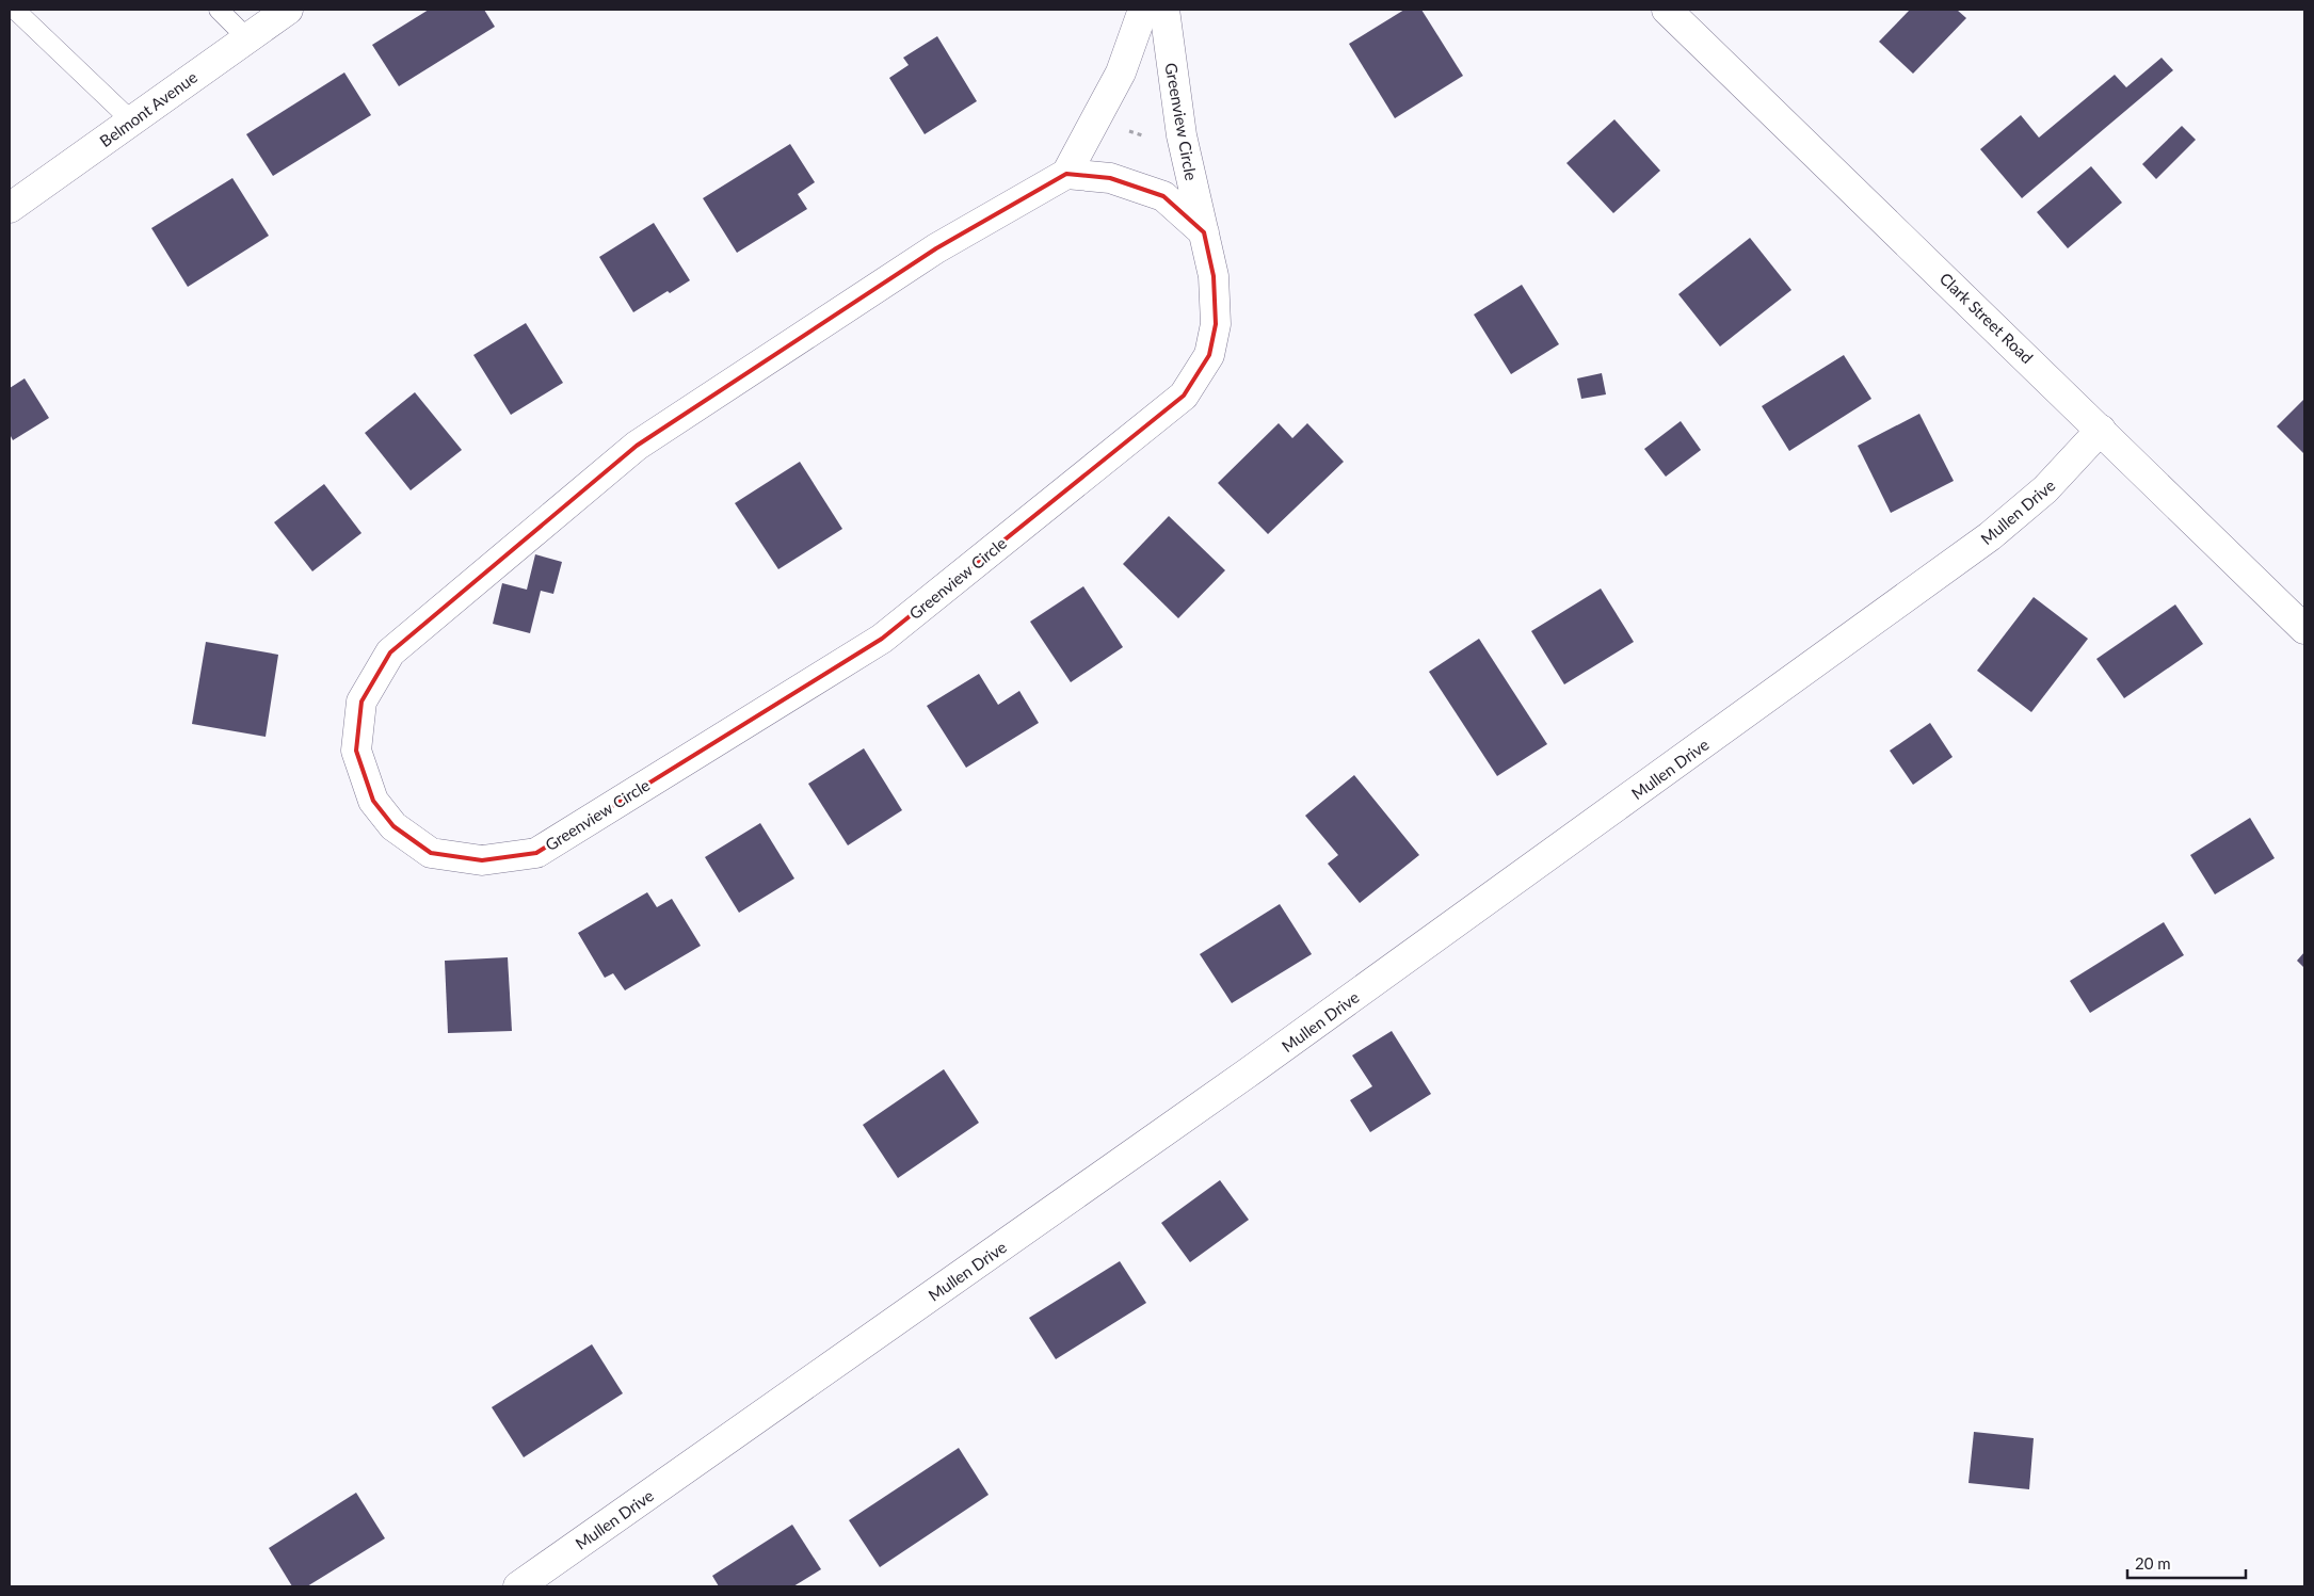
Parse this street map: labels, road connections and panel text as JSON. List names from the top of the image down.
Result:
{
  "streets": {
    "street": [
      "Belmont Avenue",
      "Greenview Circle",
      "Clark Street Road",
      "Mullen Drive"
    ]
  },
  "crossings": [
    ["Clark Street Road", "Mullen Drive"]
  ],
  "scale_bar": "20 m"
}
